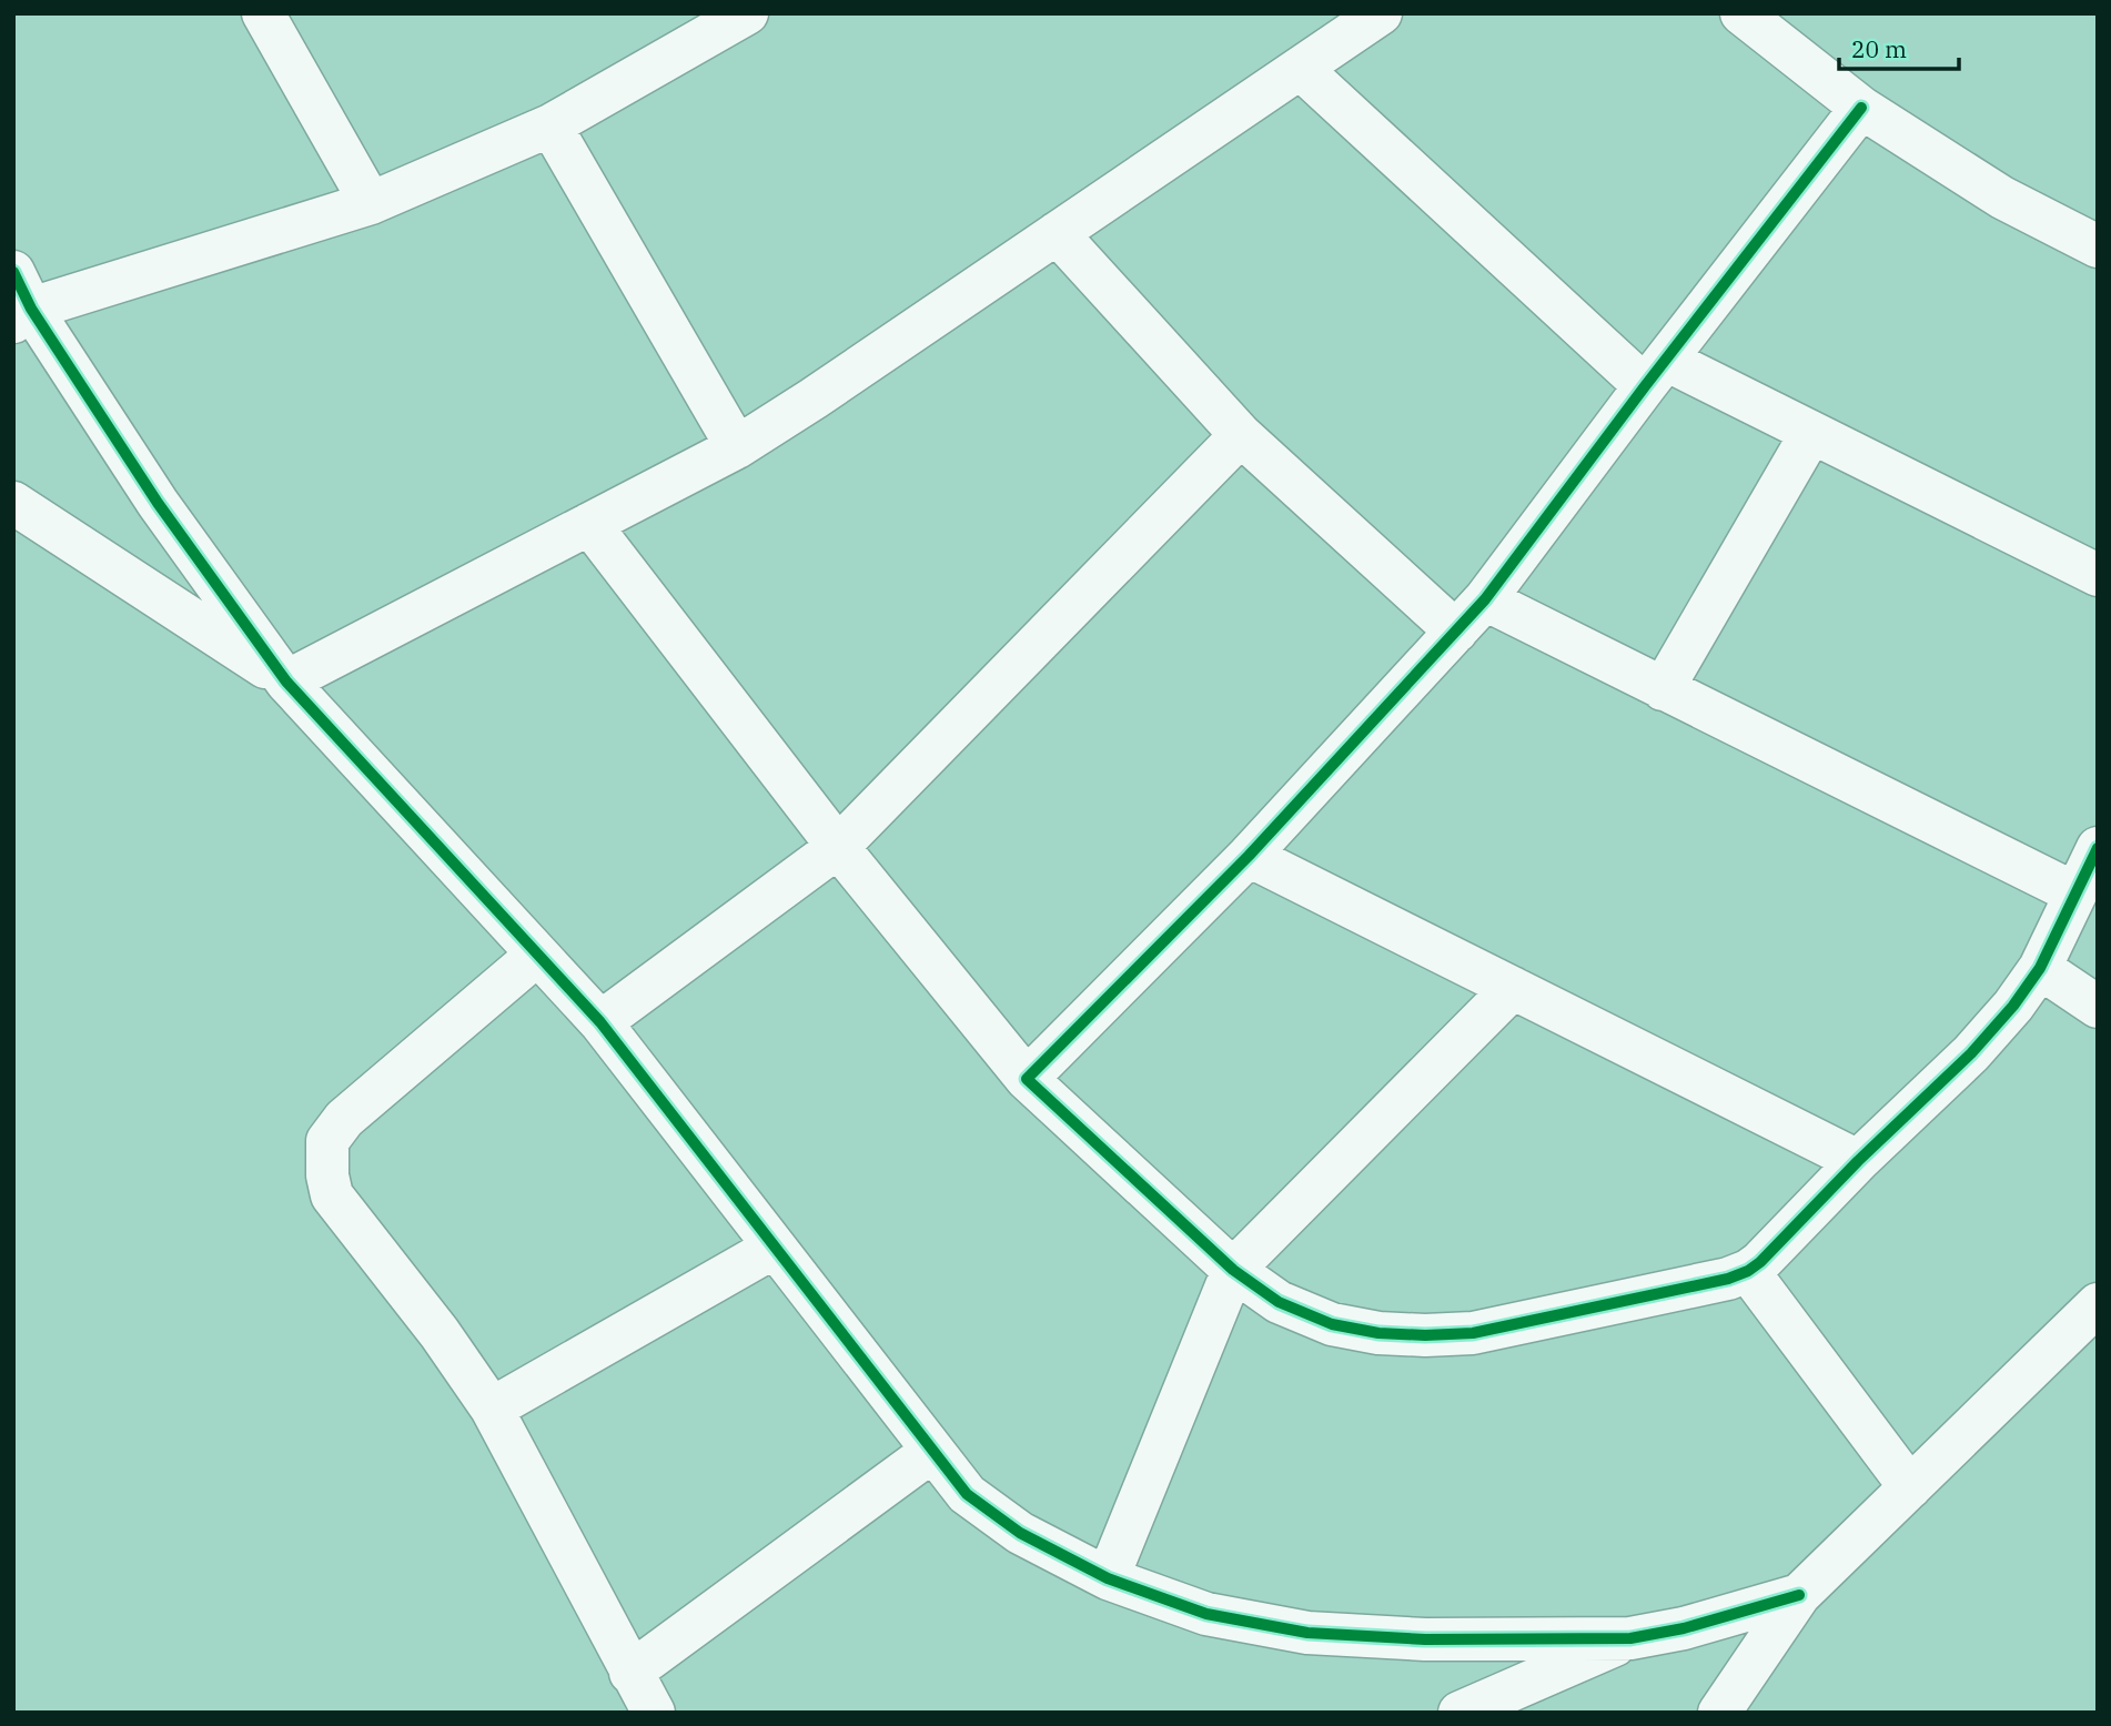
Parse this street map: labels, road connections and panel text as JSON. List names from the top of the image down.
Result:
{
  "scale_bar": "20 m"
}
